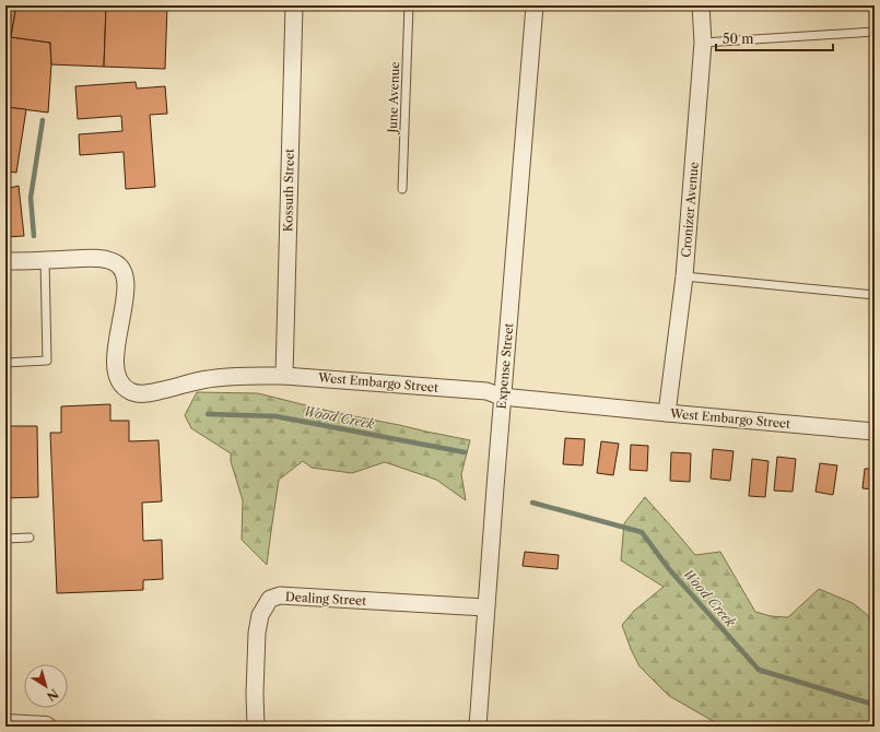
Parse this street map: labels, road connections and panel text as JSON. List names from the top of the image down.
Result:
{
  "streets": {
    "street": [
      "Kossuth Street",
      "Cronizer Avenue",
      "Expense Street",
      "West Embargo Street",
      "Dealing Street"
    ],
    "lane": ["June Avenue"]
  },
  "crossings": [
    ["Kossuth Street", "West Embargo Street"],
    ["Cronizer Avenue", "West Embargo Street"],
    ["Expense Street", "West Embargo Street"],
    ["Expense Street", "Dealing Street"]
  ],
  "water": ["Wood Creek"],
  "scale_bar": "50 m",
  "north": "bottom right"
}
